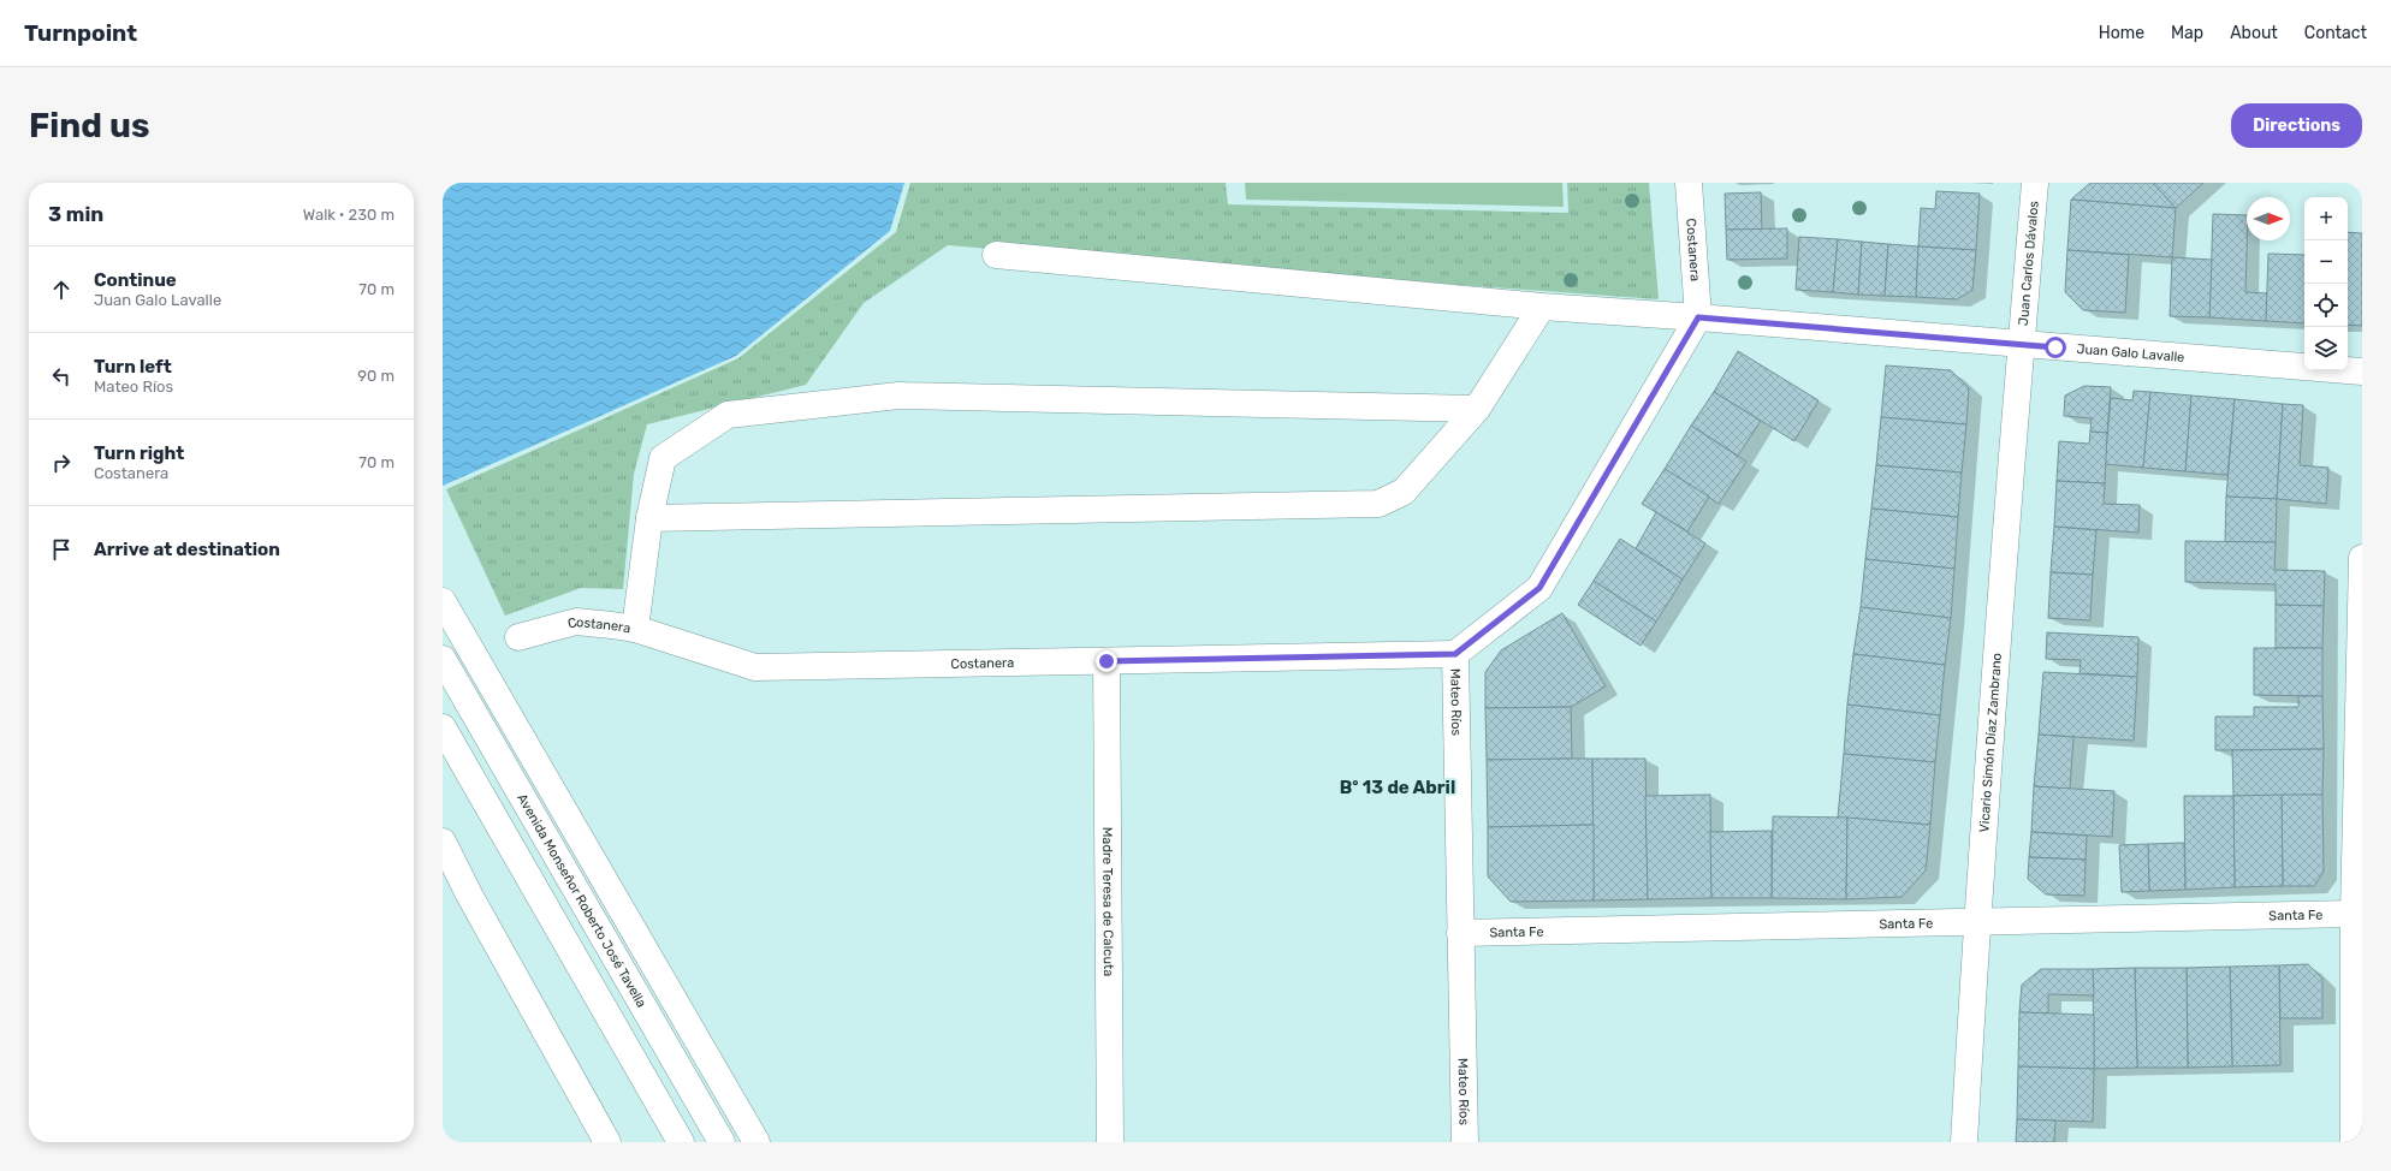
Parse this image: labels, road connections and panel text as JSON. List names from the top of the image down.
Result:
{
  "streets": {
    "main road": [
      "Costanera",
      "Juan Carlos Dávalos",
      "Juan Galo Lavalle",
      "Mateo Ríos",
      "Vicario Simón Díaz Zambrano",
      "Avenida Monseñor Roberto José Tavella",
      "Madre Teresa de Calcuta",
      "Santa Fe"
    ]
  },
  "crossings": [
    ["Costanera", "Juan Galo Lavalle"],
    ["Costanera", "Mateo Ríos"],
    ["Costanera", "Madre Teresa de Calcuta"],
    ["Juan Carlos Dávalos", "Juan Galo Lavalle"],
    ["Juan Carlos Dávalos", "Vicario Simón Díaz Zambrano"],
    ["Juan Galo Lavalle", "Mateo Ríos"],
    ["Juan Galo Lavalle", "Vicario Simón Díaz Zambrano"],
    ["Mateo Ríos", "Santa Fe"],
    ["Vicario Simón Díaz Zambrano", "Santa Fe"]
  ],
  "districts": ["Bº 13 de Abril"],
  "north": "right",
  "page": {
    "header": "Turnpoint",
    "nav": [
      "Home",
      "Map",
      "About",
      "Contact"
    ],
    "buttons": "Directions",
    "title": "Find us",
    "heading": ["3 min", "Walk · 230 m"],
    "map_buttons": ["+", "−"],
    "list": [
      ["Continue", "Juan Galo Lavalle", "70 m"],
      ["Turn left", "Mateo Ríos", "90 m"],
      ["Turn right", "Costanera", "70 m"],
      "Arrive at destination"
    ]
  }
}
